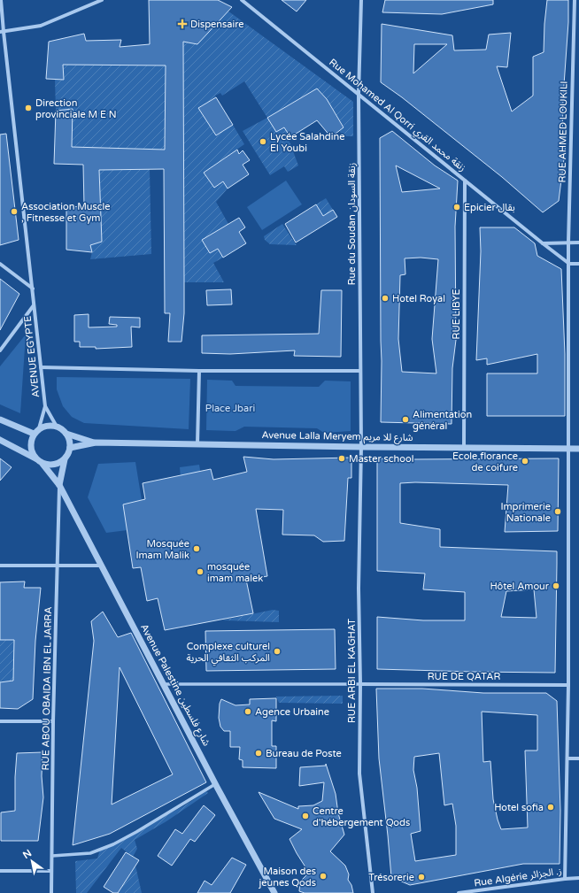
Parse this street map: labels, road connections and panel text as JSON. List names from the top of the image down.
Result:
{
  "streets": {
    "street": [
      "Rue Mohamed Al Qorri زنقة محمد القري",
      "RUE AHMED LOUKILI",
      "Rue du Soudan زنقة السودان",
      "RUE LIBYE",
      "AVENUE EGYPTE",
      "Avenue Lalla Meryem شارع للا مريم",
      "RUE ARBI EL KAGHAT",
      "RUE DE QATAR",
      "Avenue Palestine شارع فلسطين",
      "RUE ABOU OBAIDA IBN EL JARRA",
      "Rue Algérie ز. الجزائر"
    ]
  },
  "crossings": [
    ["Rue Mohamed Al Qorri زنقة محمد القري", "RUE AHMED LOUKILI"],
    ["Rue Mohamed Al Qorri زنقة محمد القري", "Rue du Soudan زنقة السودان"],
    ["Rue Mohamed Al Qorri زنقة محمد القري", "RUE LIBYE"],
    ["RUE AHMED LOUKILI", "Avenue Lalla Meryem شارع للا مريم"],
    ["RUE AHMED LOUKILI", "RUE DE QATAR"],
    ["RUE AHMED LOUKILI", "Rue Algérie ز. الجزائر"],
    ["Rue du Soudan زنقة السودان", "Avenue Lalla Meryem شارع للا مريم"],
    ["Rue du Soudan زنقة السودان", "RUE ARBI EL KAGHAT"],
    ["RUE LIBYE", "Avenue Lalla Meryem شارع للا مريم"],
    ["AVENUE EGYPTE", "Avenue Lalla Meryem شارع للا مريم"],
    ["AVENUE EGYPTE", "Avenue Palestine شارع فلسطين"],
    ["Avenue Lalla Meryem شارع للا مريم", "RUE ARBI EL KAGHAT"],
    ["Avenue Lalla Meryem شارع للا مريم", "Avenue Palestine شارع فلسطين"],
    ["RUE ARBI EL KAGHAT", "RUE DE QATAR"],
    ["Avenue Palestine شارع فلسطين", "RUE ABOU OBAIDA IBN EL JARRA"]
  ],
  "parks": ["Place Jbari"],
  "places": {
    "health": ["Dispensaire"],
    "other": [
      "Direction provinciale M E N",
      "Lycée Salahdine El Youbi",
      "Epicier بقال",
      "Association Muscle , Fitnesse et Gym",
      "Hotel Royal",
      "Alimentation général",
      "Master school",
      "Ecole florance de coifure",
      "Imprimerie Nationale",
      "Mosquée Imam Malik",
      "mosquée imam malek",
      "Hôtel Amour",
      "Complexe culturel المركب الثقافي الحرية",
      "Agence Urbaine",
      "Bureau de Poste",
      "Hotel sofia",
      "Centre d'hébergement Qods",
      "Maison des jeunes Qods",
      "Trésorerie"
    ]
  },
  "north": "top left"
}
